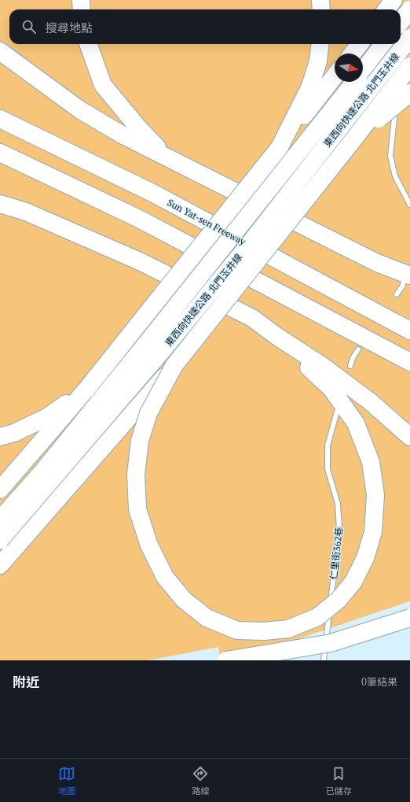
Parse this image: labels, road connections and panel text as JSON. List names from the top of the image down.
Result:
{
  "streets": {
    "highway": ["東西向快速公路 北門玉井線", "Sun Yat-sen Freeway"],
    "lane": ["仁里街362巷"]
  },
  "north": "right",
  "page": {
    "search": "搜尋地點",
    "heading": ["附近", "0筆結果"],
    "nav": ["地圖", "路線", "已儲存"]
  }
}
